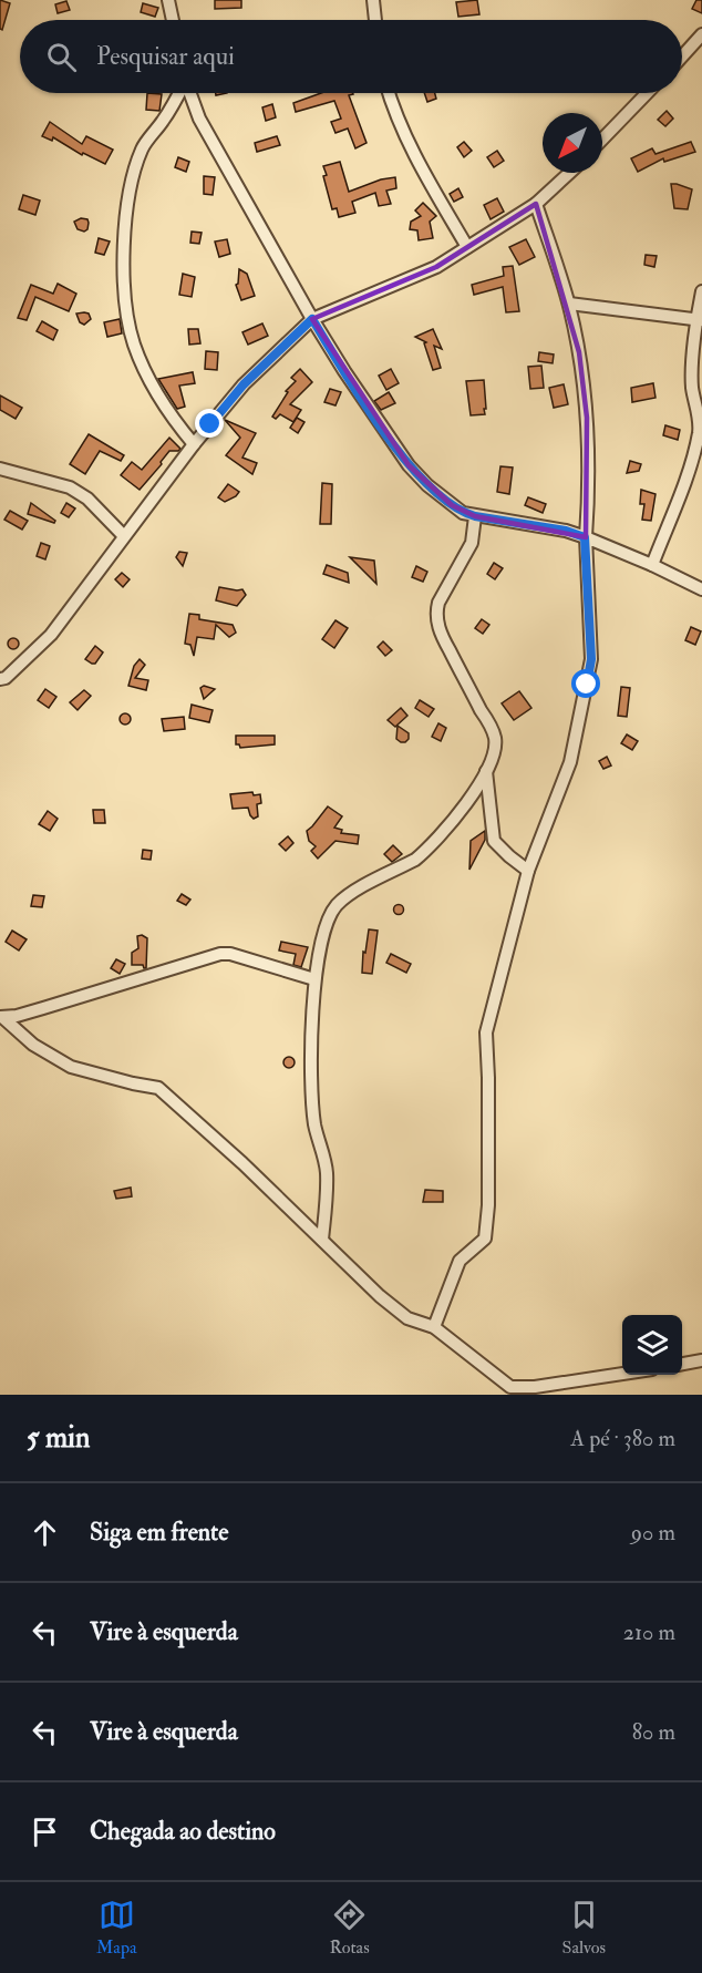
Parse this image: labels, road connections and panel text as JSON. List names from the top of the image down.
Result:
{
  "north": "bottom left",
  "page": {
    "search": "Pesquisar aqui",
    "heading": ["5 min", "A pé · 380 m"],
    "list": [
      ["Siga em frente", "90 m"],
      ["Vire à esquerda", "210 m"],
      ["Vire à esquerda", "80 m"],
      "Chegada ao destino"
    ],
    "nav": ["Mapa", "Rotas", "Salvos"]
  }
}
